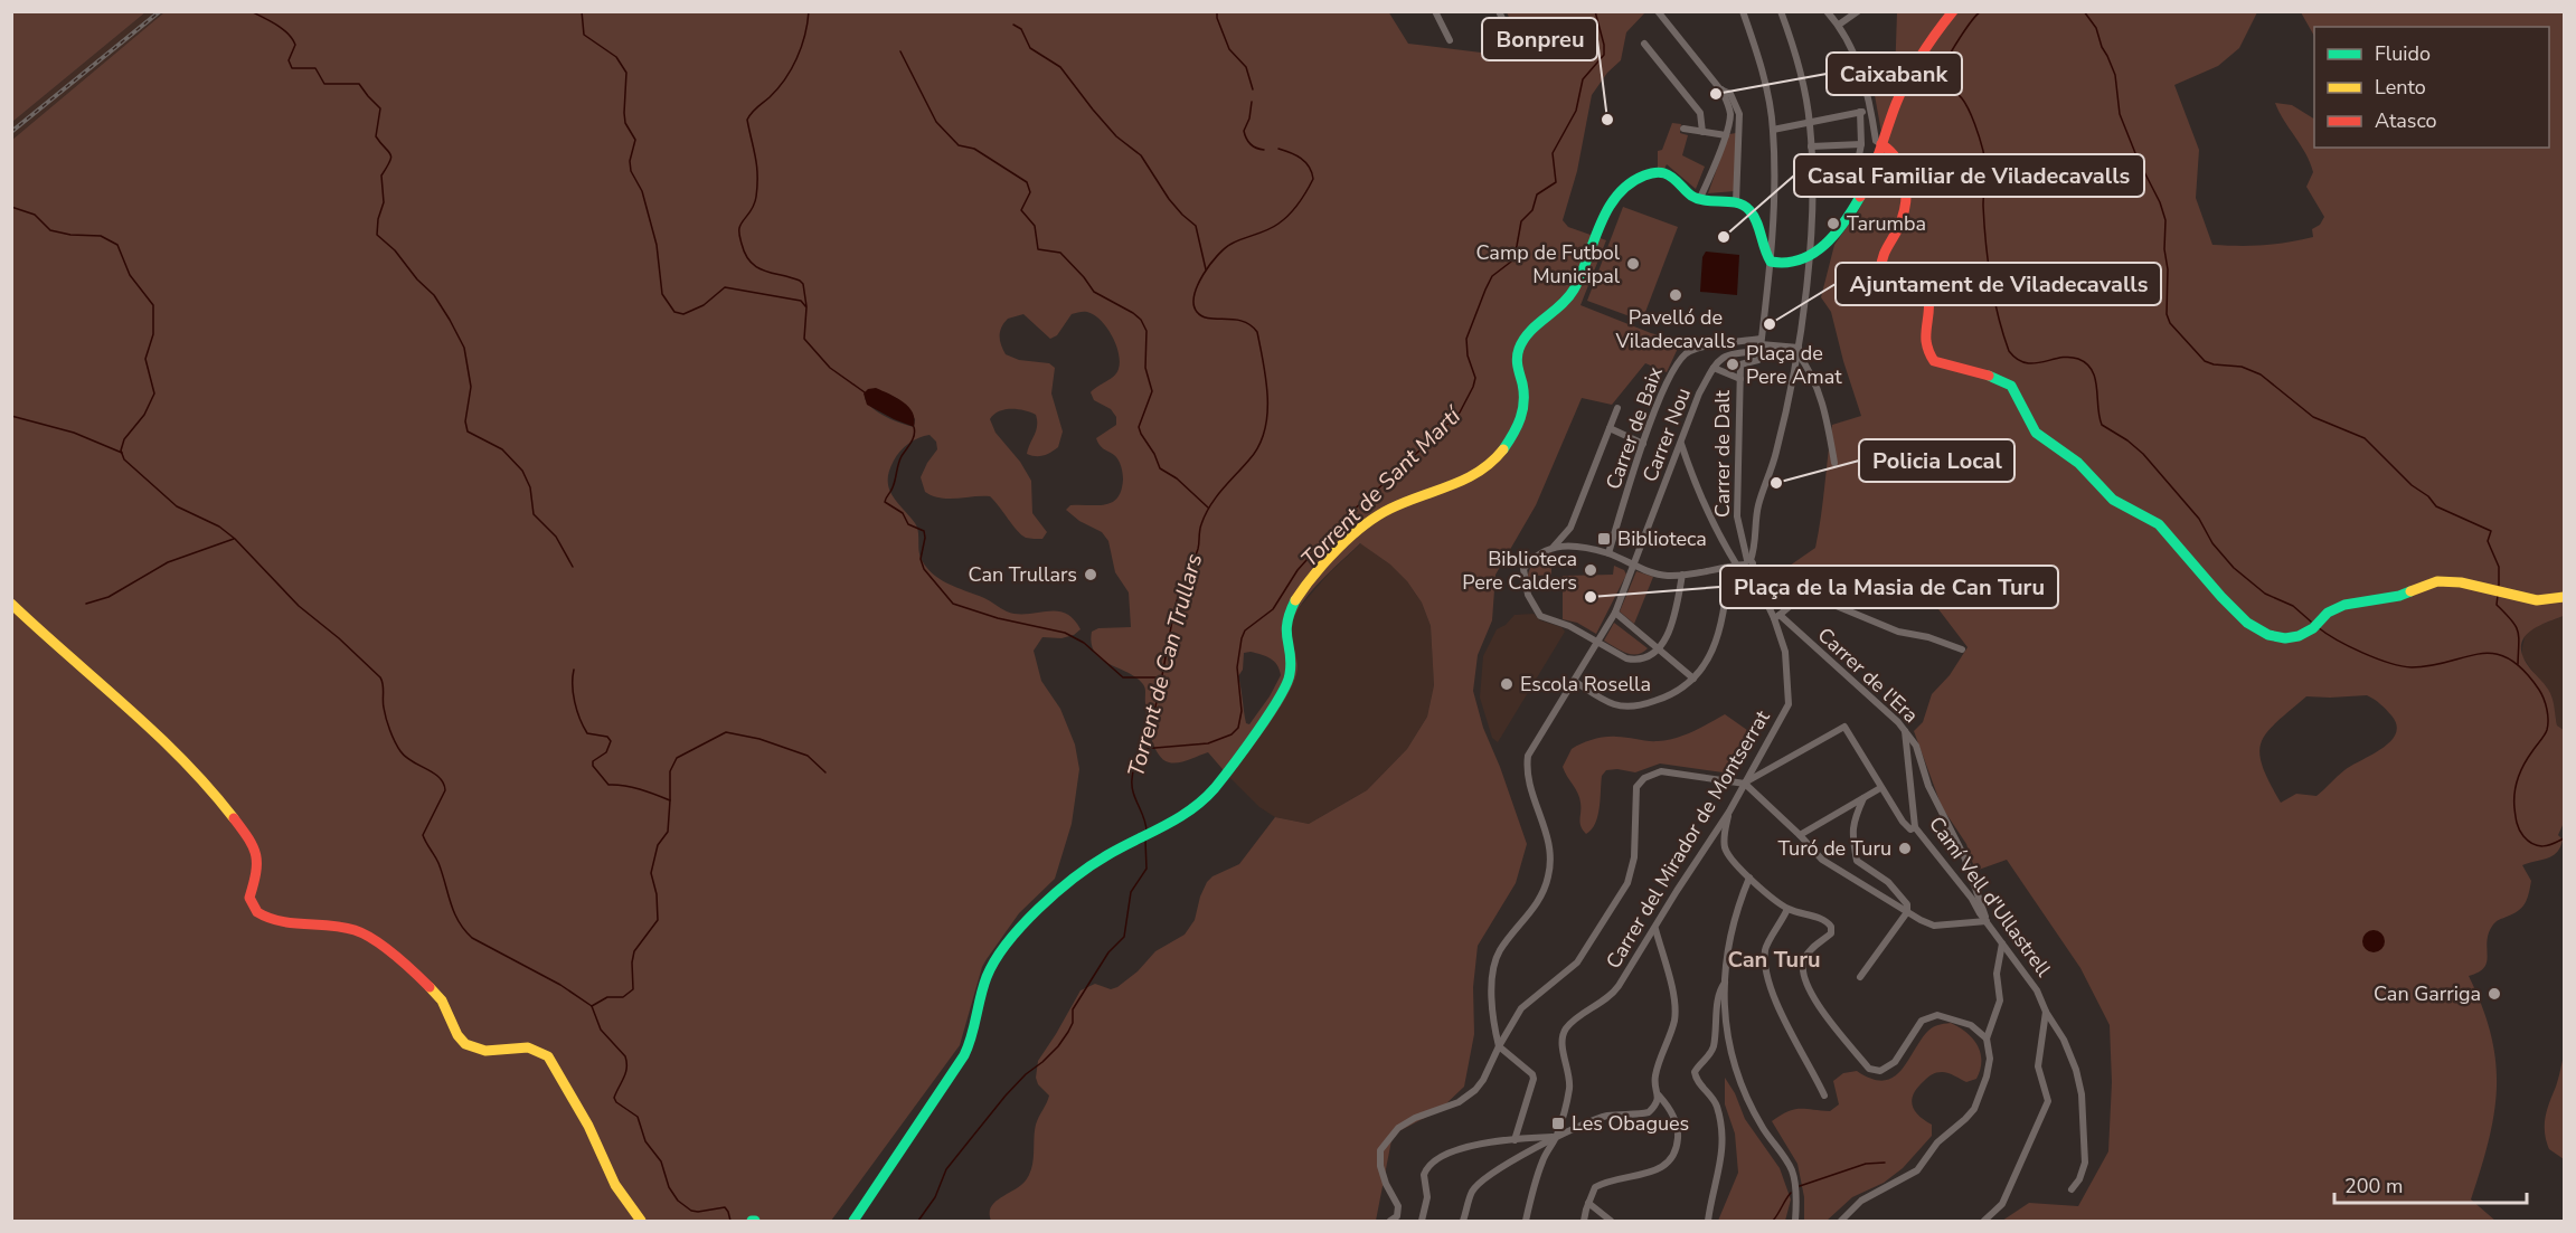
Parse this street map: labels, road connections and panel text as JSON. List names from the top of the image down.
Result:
{
  "streets": {
    "street": [
      "Carrer de Baix",
      "Carrer Nou",
      "Carrer de Dalt",
      "Carrer de l'Era",
      "Carrer del Mirador de Montserrat",
      "Camí Vell d'Ullastrell"
    ]
  },
  "crossings": [
    ["Carrer de Baix", "Carrer Nou"],
    ["Carrer de Baix", "Carrer de Dalt"],
    ["Carrer de Dalt", "Carrer del Mirador de Montserrat"],
    ["Carrer de l'Era", "Carrer del Mirador de Montserrat"],
    ["Carrer de l'Era", "Camí Vell d'Ullastrell"]
  ],
  "districts": ["Can Turu"],
  "water": ["Torrent de Sant Martí", "Torrent de Can Trullars"],
  "places": {
    "other": [
      "Caixabank",
      "Bonpreu",
      "Tarumba",
      "Casal Familiar de Viladecavalls",
      "Camp de Futbol Municipal",
      "Pavelló de Viladecavalls",
      "Ajuntament de Viladecavalls",
      "Plaça de Pere Amat",
      "Policia Local",
      "Biblioteca Pere Calders",
      "Can Trullars",
      "Plaça de la Masia de Can Turu",
      "Escola Rosella",
      "Turó de Turu",
      "Can Garriga"
    ],
    "transit": ["Biblioteca", "Les Obagues"]
  },
  "legend": ["Fluido", "Lento", "Atasco"],
  "scale_bar": "200 m"
}
